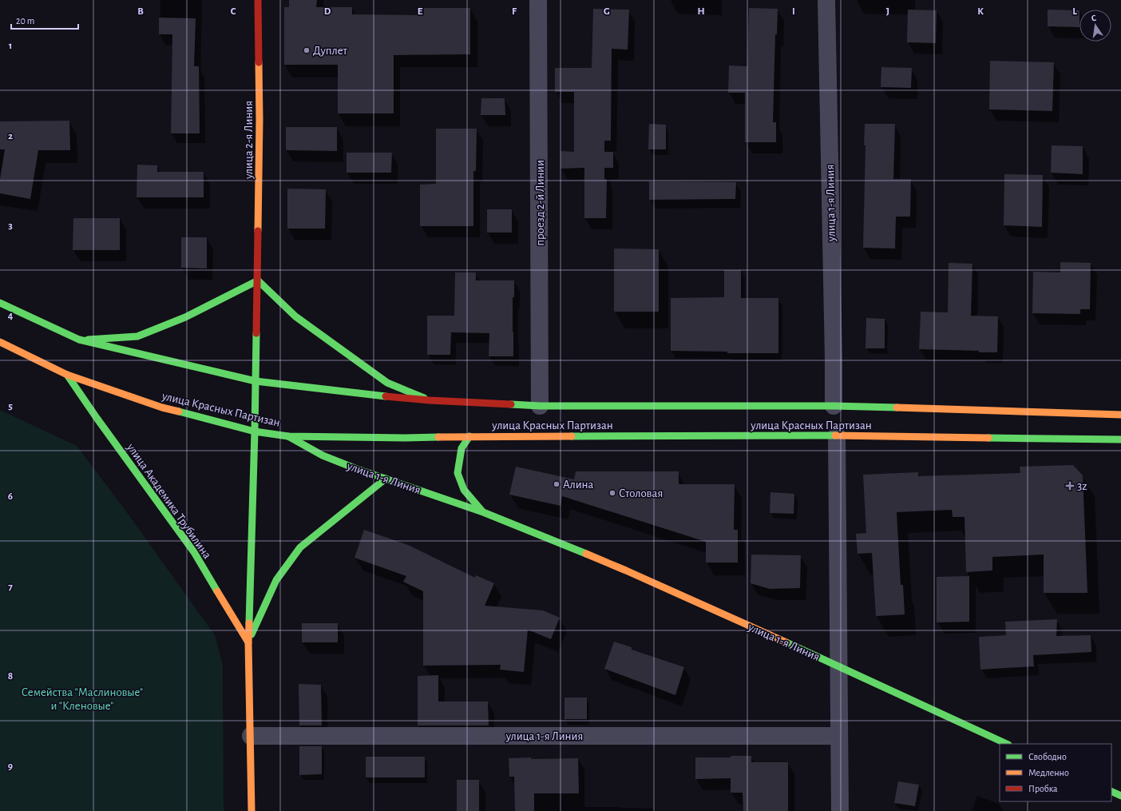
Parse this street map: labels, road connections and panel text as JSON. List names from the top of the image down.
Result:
{
  "streets": {
    "main road": [
      "улица 2-я Линия",
      "улица 1-я Линия",
      "улица Красных Партизан",
      "улица Академика Трубилина"
    ],
    "street": ["проезд 2-й Линии"]
  },
  "crossings": [
    ["улица 2-я Линия", "улица Красных Партизан"],
    ["улица 2-я Линия", "улица Академика Трубилина"],
    ["проезд 2-й Линии", "улица Красных Партизан"],
    ["улица 1-я Линия", "улица Красных Партизан"],
    ["улица 1-я Линия", "улица Академика Трубилина"],
    ["улица Красных Партизан", "улица Академика Трубилина"]
  ],
  "parks": ["Семейства \"Маслиновые\" и \"Кленовые\""],
  "places": {
    "other": ["Дуплет", "Алина", "Столовая"],
    "health": ["3z"]
  },
  "legend": ["Свободно", "Медленно", "Пробка"],
  "scale_bar": "20 m",
  "north": "top",
  "grid": {
    "columns": [
      "B",
      "C",
      "D",
      "E",
      "F",
      "G",
      "H",
      "I",
      "J",
      "K",
      "L"
    ],
    "rows": [
      "1",
      "2",
      "3",
      "4",
      "5",
      "6",
      "7",
      "8",
      "9"
    ]
  }
}
